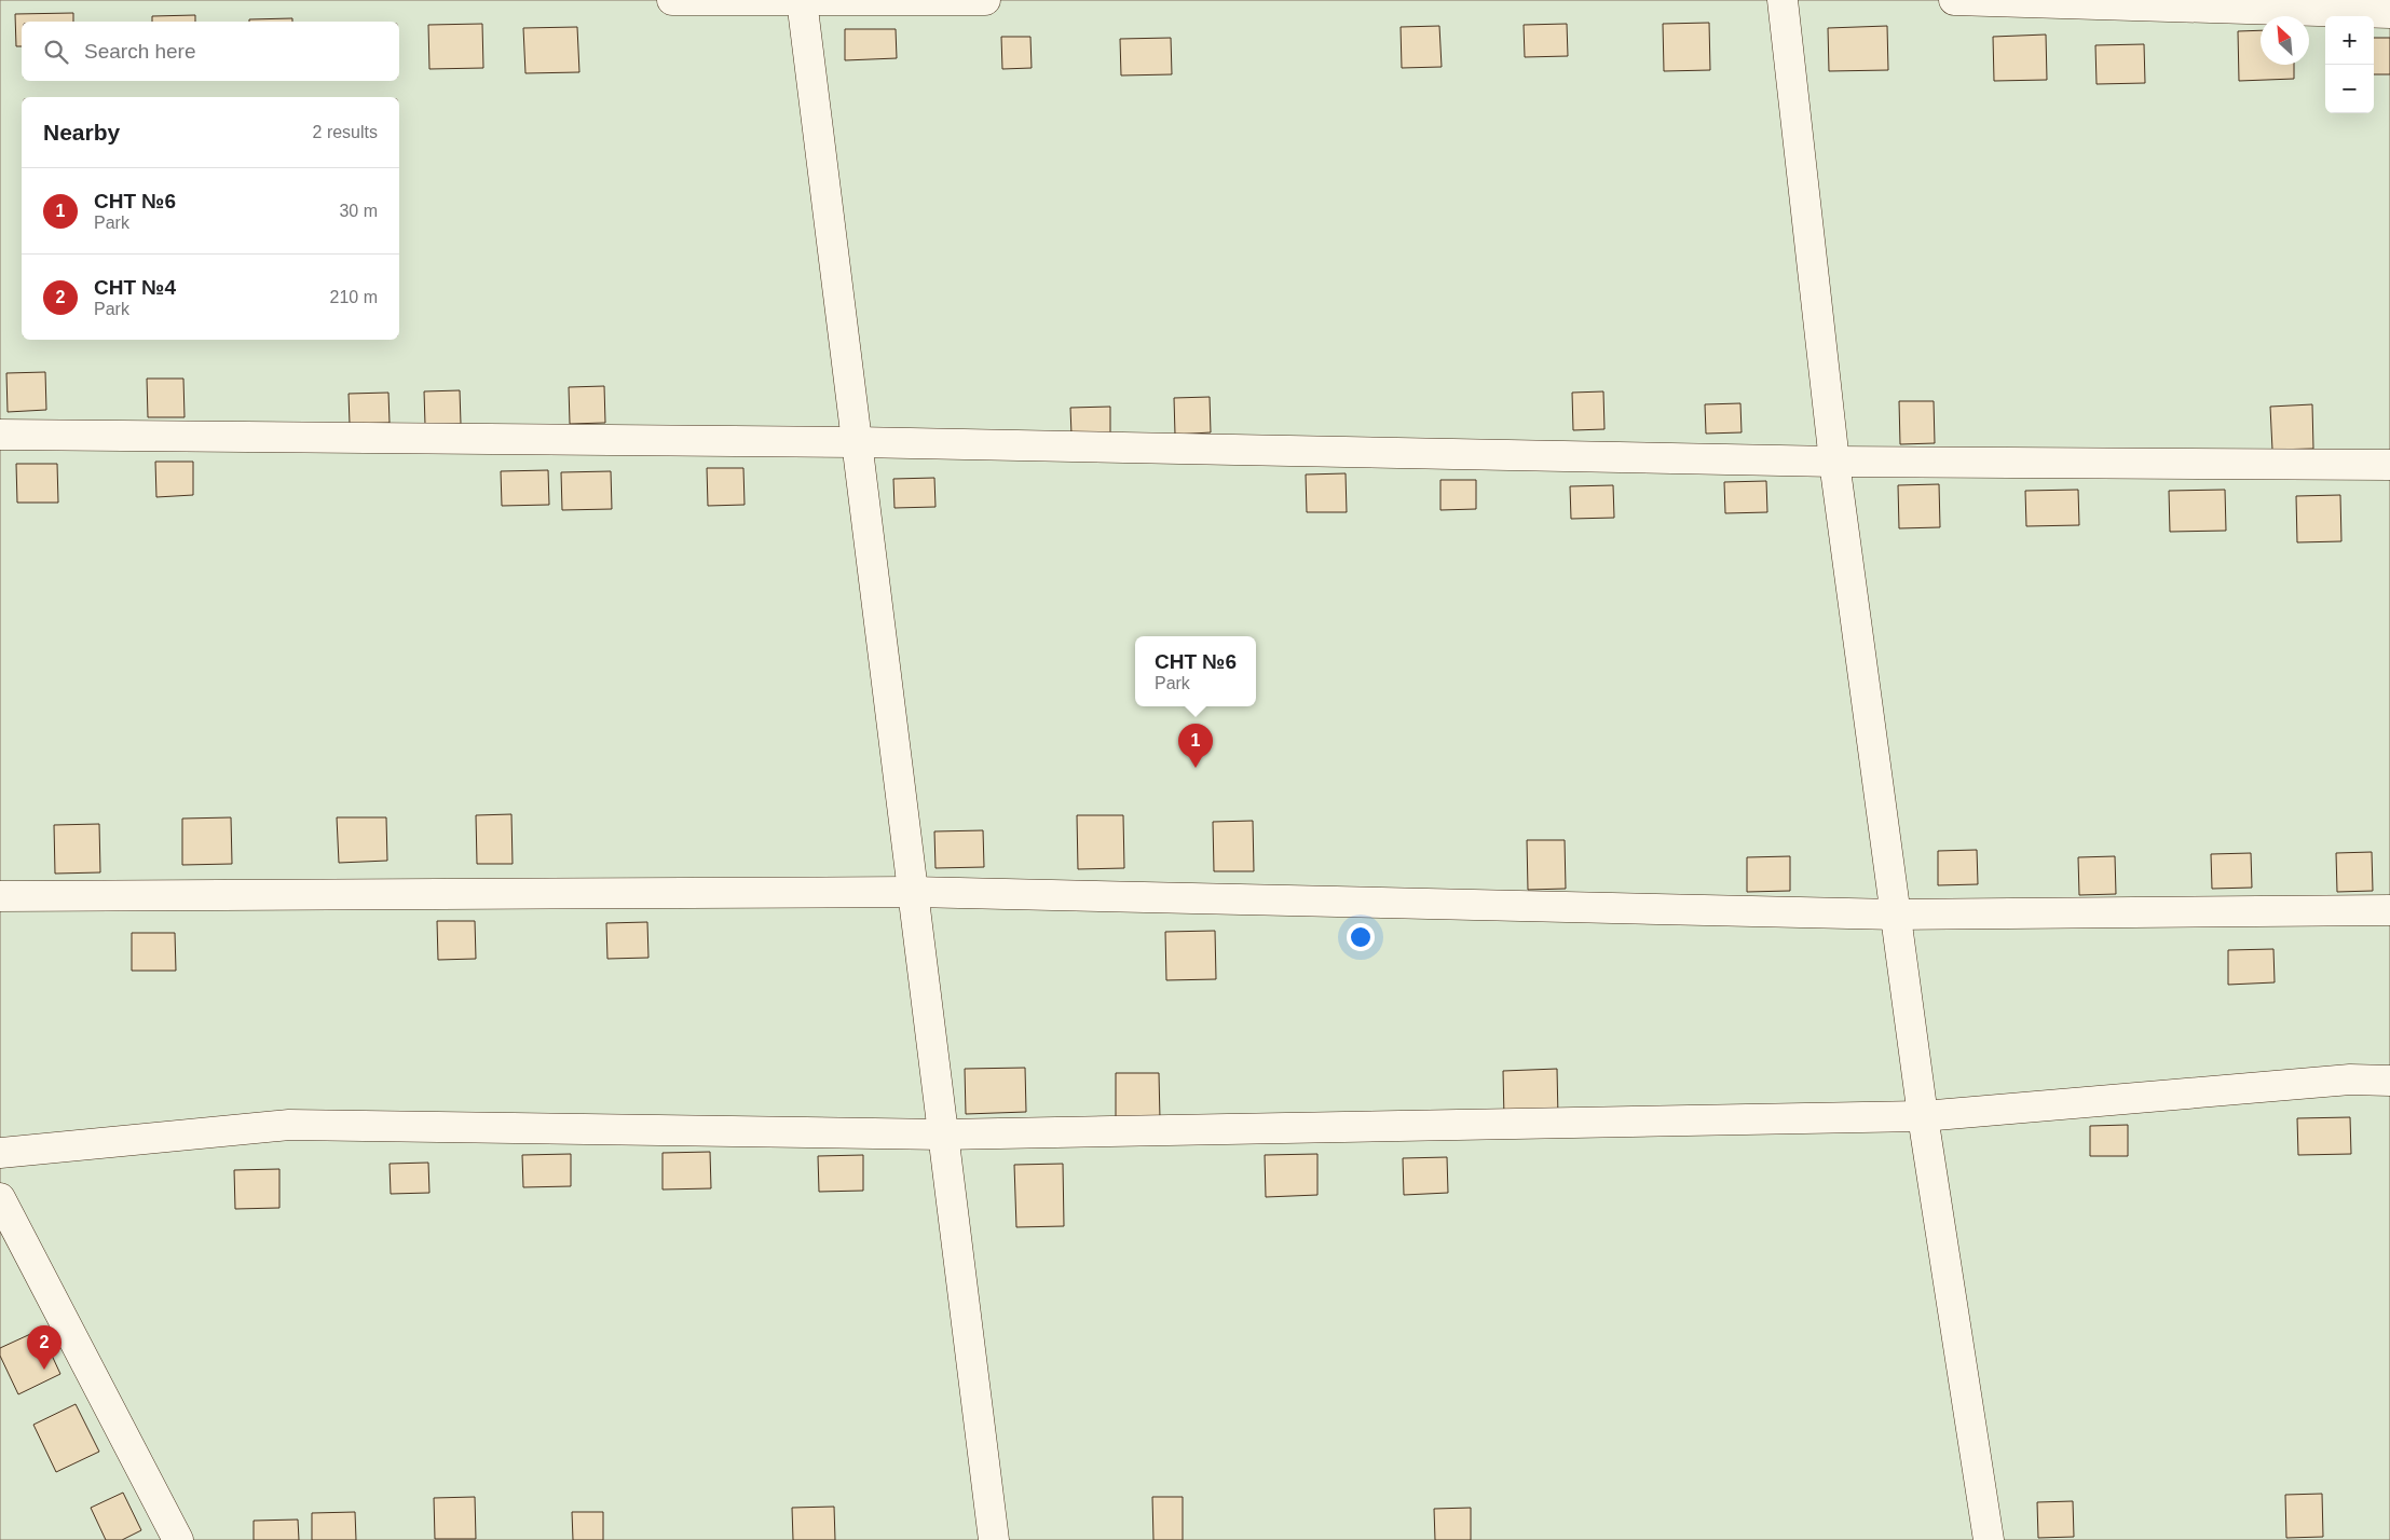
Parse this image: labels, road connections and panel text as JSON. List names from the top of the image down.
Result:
{
  "north": "top left",
  "page": {
    "map_buttons": ["+", "−"],
    "search": "Search here",
    "heading": ["Nearby", "2 results"],
    "list": [
      {
        "mark": "1",
        "name": "СНТ №6",
        "note": "Park",
        "value": "30 m"
      },
      {
        "mark": "2",
        "name": "СНТ №4",
        "note": "Park",
        "value": "210 m"
      }
    ],
    "popup": ["СНТ №6", "Park"],
    "pins": ["1", "2"]
  }
}
